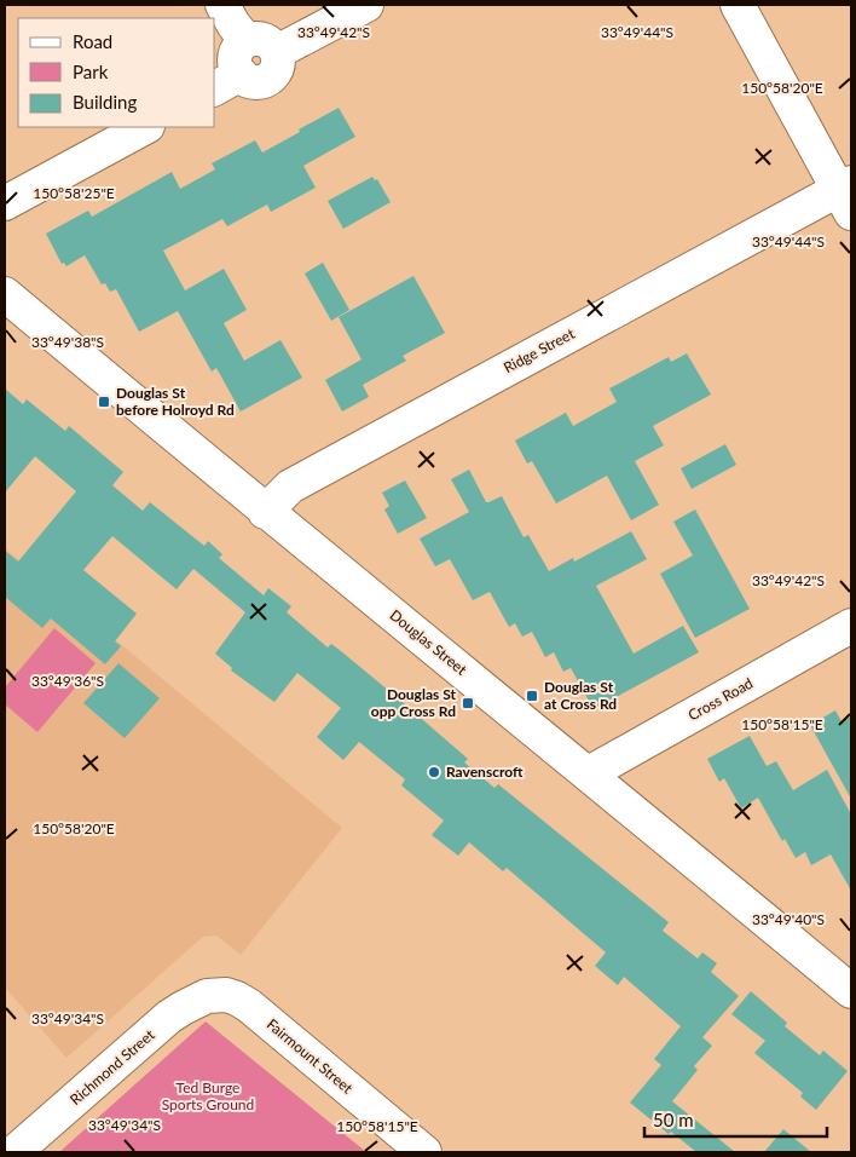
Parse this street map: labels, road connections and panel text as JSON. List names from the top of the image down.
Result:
{
  "streets": {
    "street": [
      "Ridge Street",
      "Douglas Street",
      "Cross Road",
      "Fairmount Street",
      "Richmond Street"
    ]
  },
  "crossings": [
    ["Ridge Street", "Douglas Street"],
    ["Douglas Street", "Cross Road"],
    ["Fairmount Street", "Richmond Street"]
  ],
  "parks": ["Ted Burge Sports Ground"],
  "places": {
    "transit": ["Douglas St before Holroyd Rd", "Douglas St at Cross Rd", "Douglas St opp Cross Rd"],
    "other": ["Ravenscroft"]
  },
  "legend": ["Road", "Park", "Building"],
  "scale_bar": "50 m",
  "coordinates": [
    "33°49'42\"S",
    "33°49'44\"S",
    "150°58'20\"E",
    "150°58'25\"E",
    "33°49'38\"S",
    "33°49'36\"S",
    "150°58'15\"E",
    "33°49'40\"S",
    "33°49'34\"S"
  ]
}
